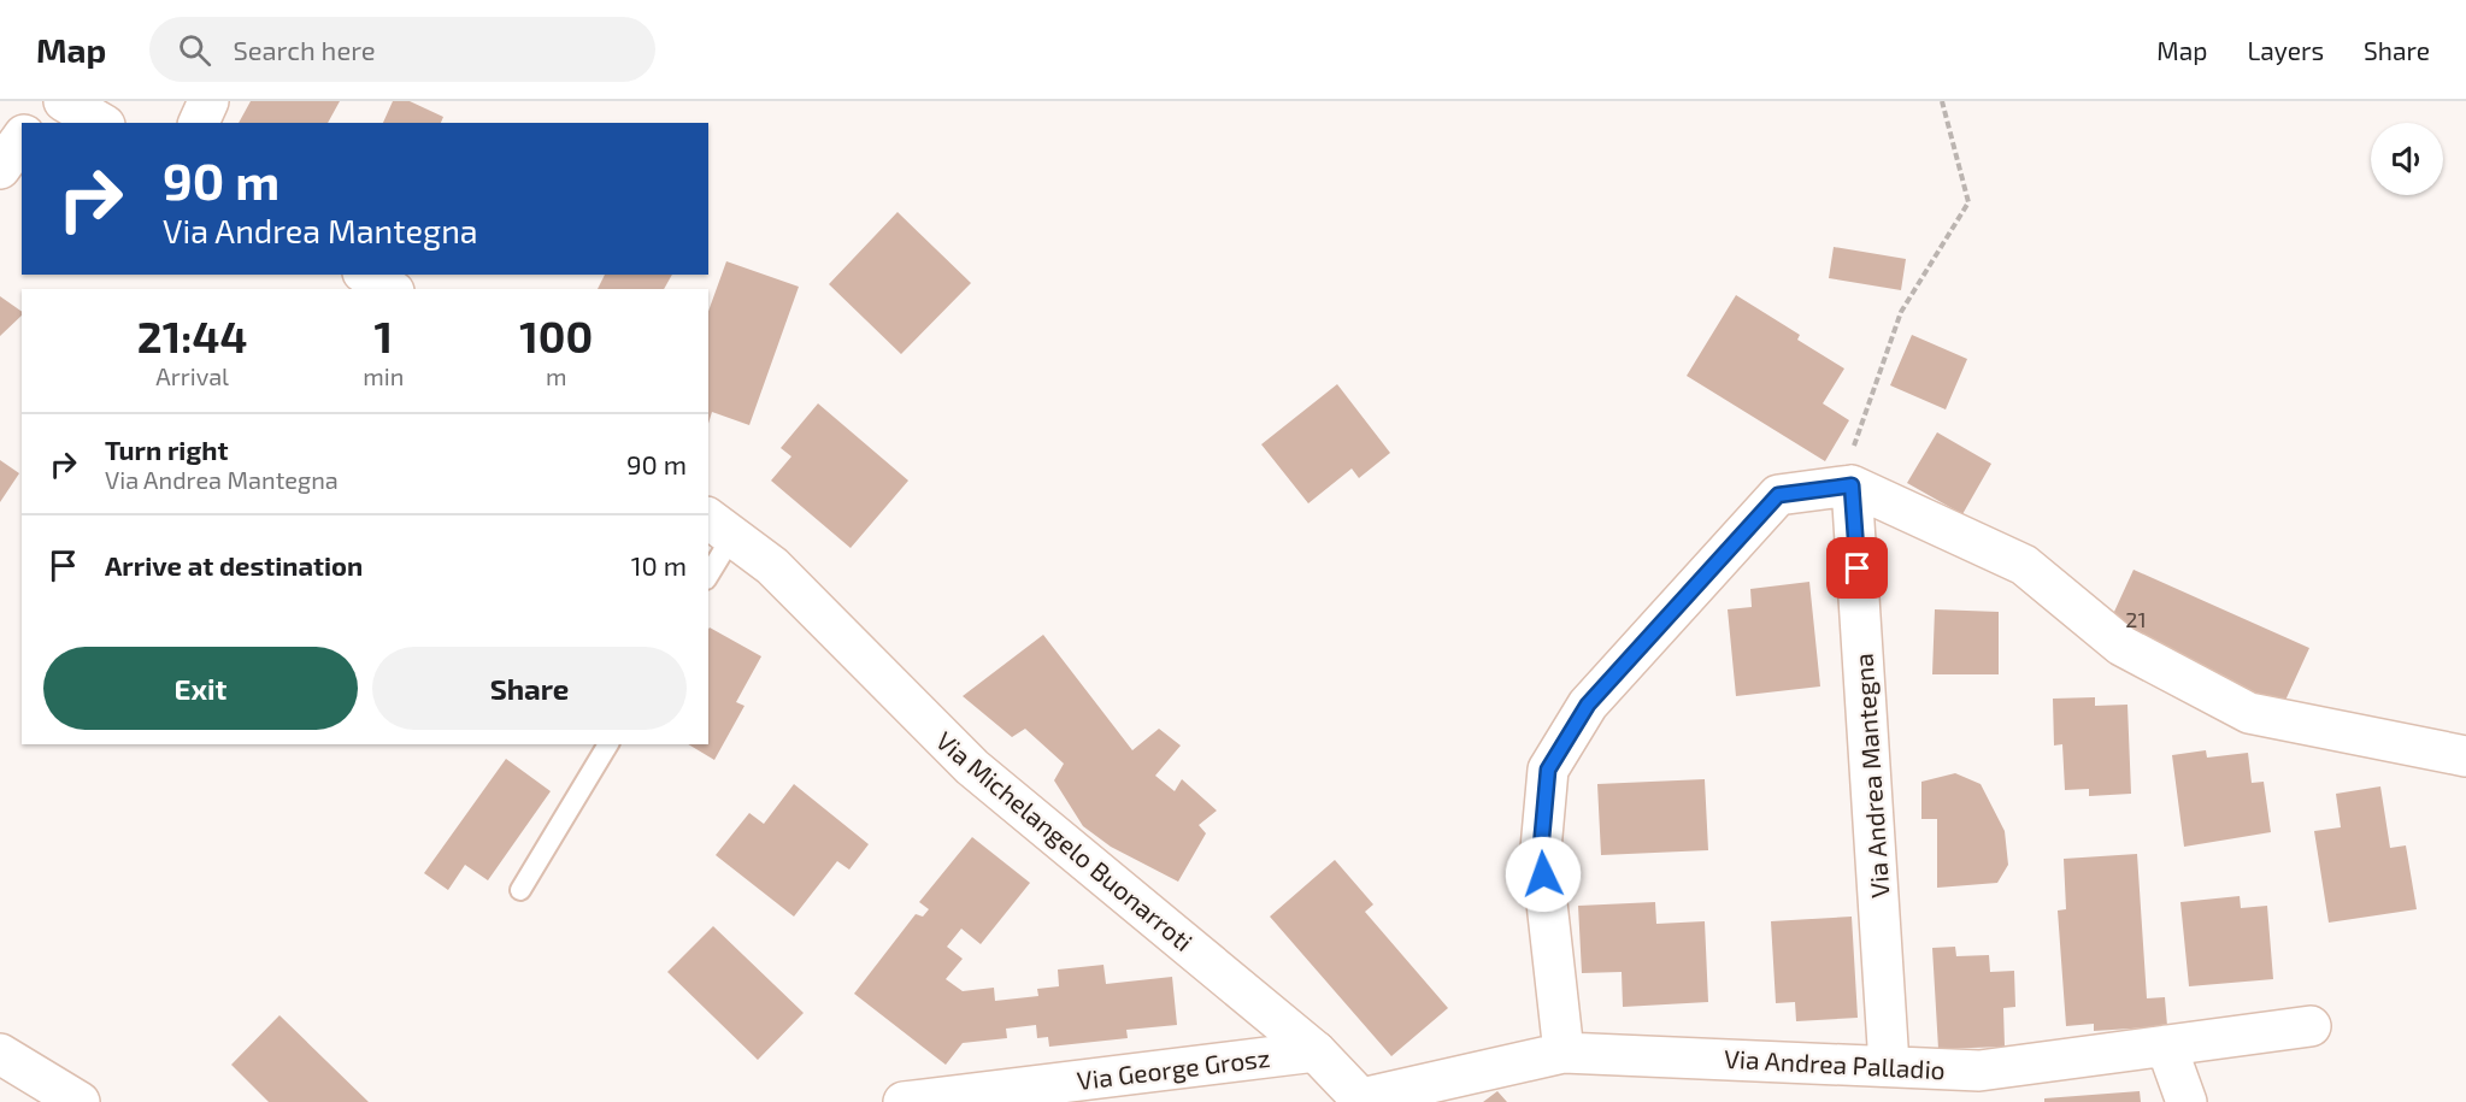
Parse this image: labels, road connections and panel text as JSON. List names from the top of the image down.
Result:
{
  "streets": {
    "street": [
      "Via Andrea Mantegna",
      "Via Michelangelo Buonarroti",
      "Via Andrea Palladio",
      "Via George Grosz"
    ]
  },
  "crossings": [
    ["Via Andrea Mantegna", "Via Andrea Palladio"],
    ["Via Michelangelo Buonarroti", "Via Andrea Palladio"],
    ["Via Michelangelo Buonarroti", "Via George Grosz"]
  ],
  "house_numbers": ["21"],
  "page": {
    "header": "Map",
    "search": "Search here",
    "nav": ["Map", "Layers", "Share"],
    "turn": ["90 m", "Via Andrea Mantegna"],
    "eta": [
      "21:44",
      "Arrival",
      "1",
      "min",
      "100",
      "m"
    ],
    "list": [
      {
        "name": "Turn right",
        "note": "Via Andrea Mantegna",
        "value": "90 m"
      },
      {
        "name": "Arrive at destination",
        "value": "10 m"
      }
    ],
    "buttons": ["Exit", "Share"]
  }
}
